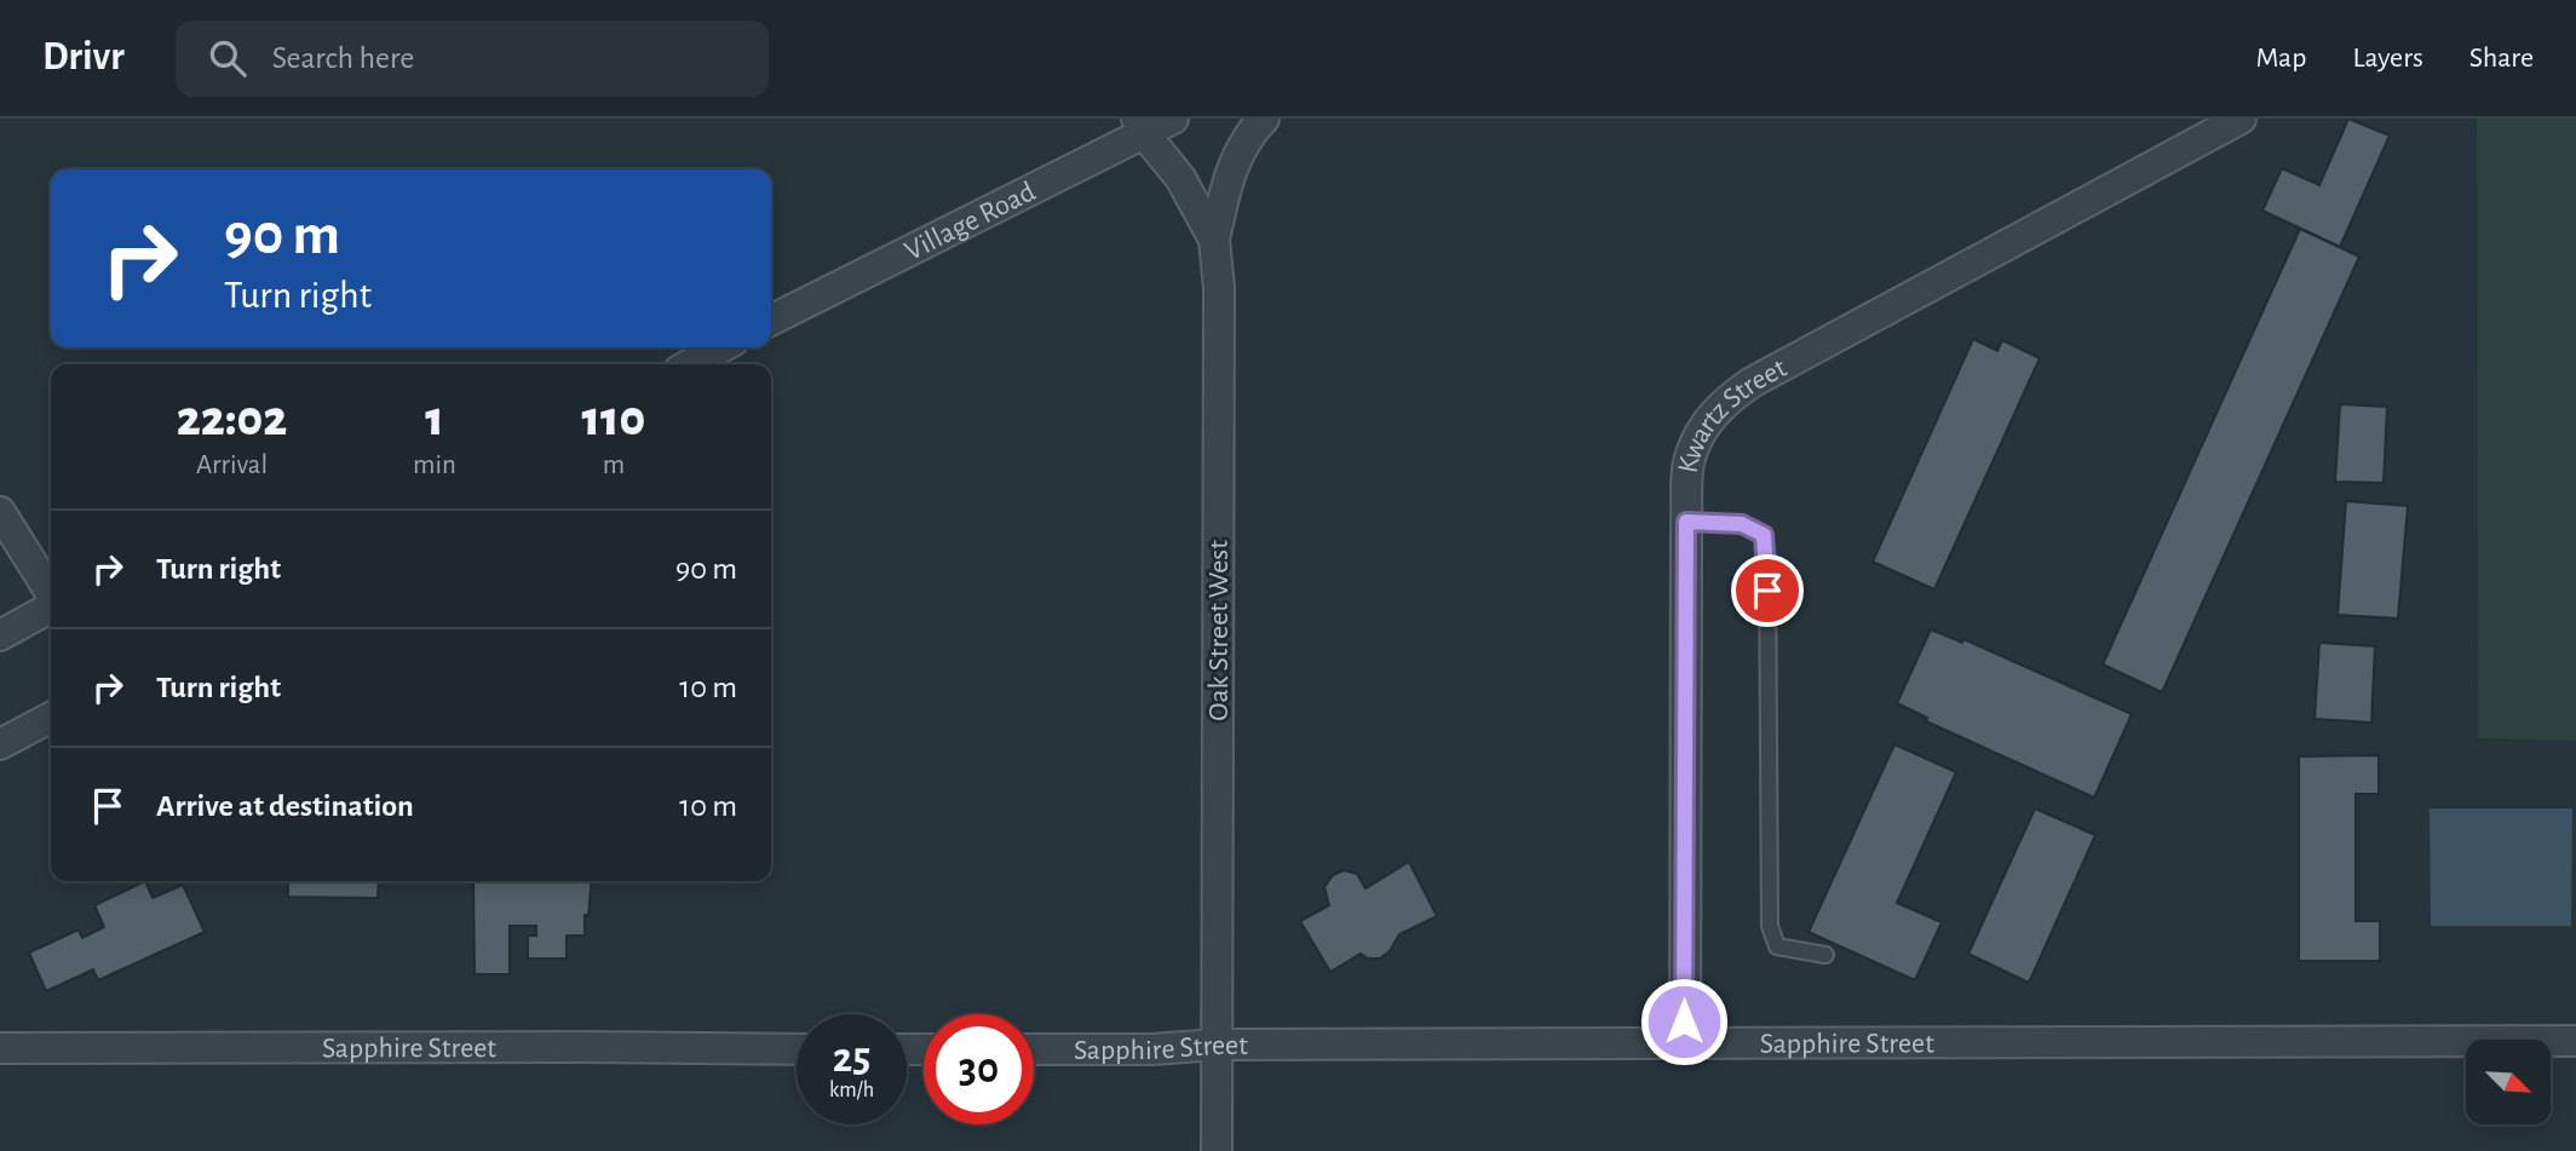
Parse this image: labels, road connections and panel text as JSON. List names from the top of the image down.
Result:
{
  "streets": {
    "street": [
      "Village Road",
      "Kwartz Street",
      "Oak Street West",
      "Sapphire Street"
    ]
  },
  "crossings": [
    ["Village Road", "Oak Street West"],
    ["Kwartz Street", "Sapphire Street"],
    ["Oak Street West", "Sapphire Street"]
  ],
  "north": "bottom right",
  "page": {
    "header": "Drivr",
    "search": "Search here",
    "nav": ["Map", "Layers", "Share"],
    "turn": ["90 m", "Turn right"],
    "eta": [
      "22:02",
      "Arrival",
      "1",
      "min",
      "110",
      "m"
    ],
    "list": [
      {
        "name": "Turn right",
        "value": "90 m"
      },
      {
        "name": "Turn right",
        "value": "10 m"
      },
      {
        "name": "Arrive at destination",
        "value": "10 m"
      }
    ],
    "speed": "25 km/h",
    "limit": "30"
  }
}
